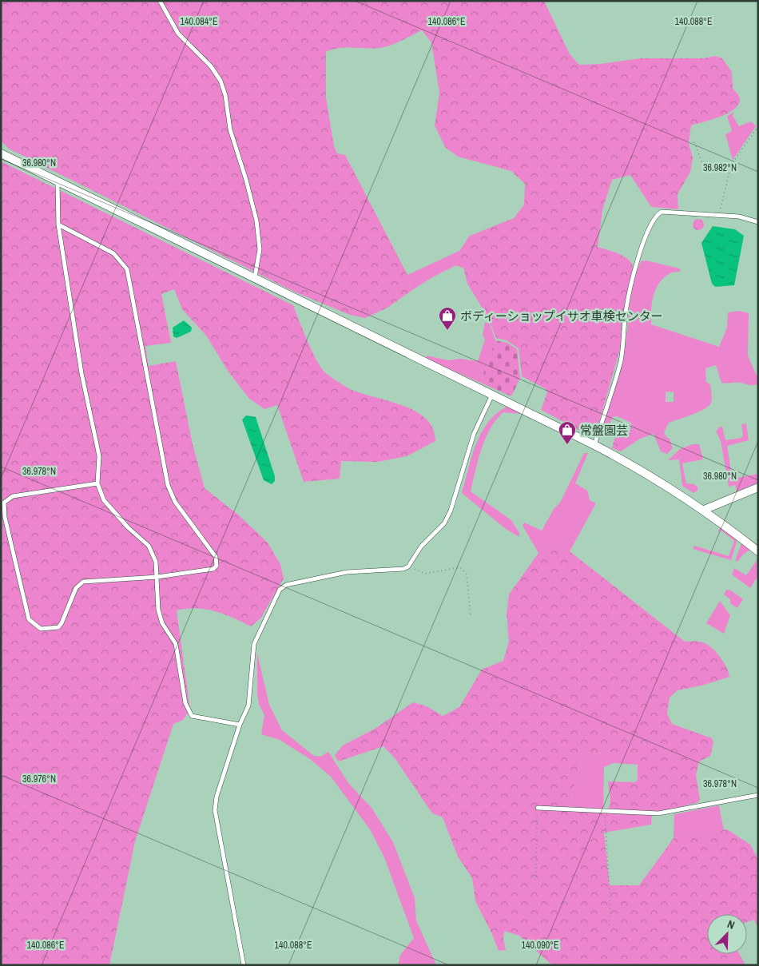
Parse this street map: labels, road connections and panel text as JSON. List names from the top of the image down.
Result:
{
  "places": {
    "shop": ["ボディーショップイサオ車検センター", "常盤園芸"]
  },
  "north": "top right",
  "coordinates": [
    "140.084°E",
    "140.086°E",
    "140.088°E",
    "36.980°N",
    "36.982°N",
    "36.978°N",
    "36.976°N",
    "140.090°E"
  ]
}
